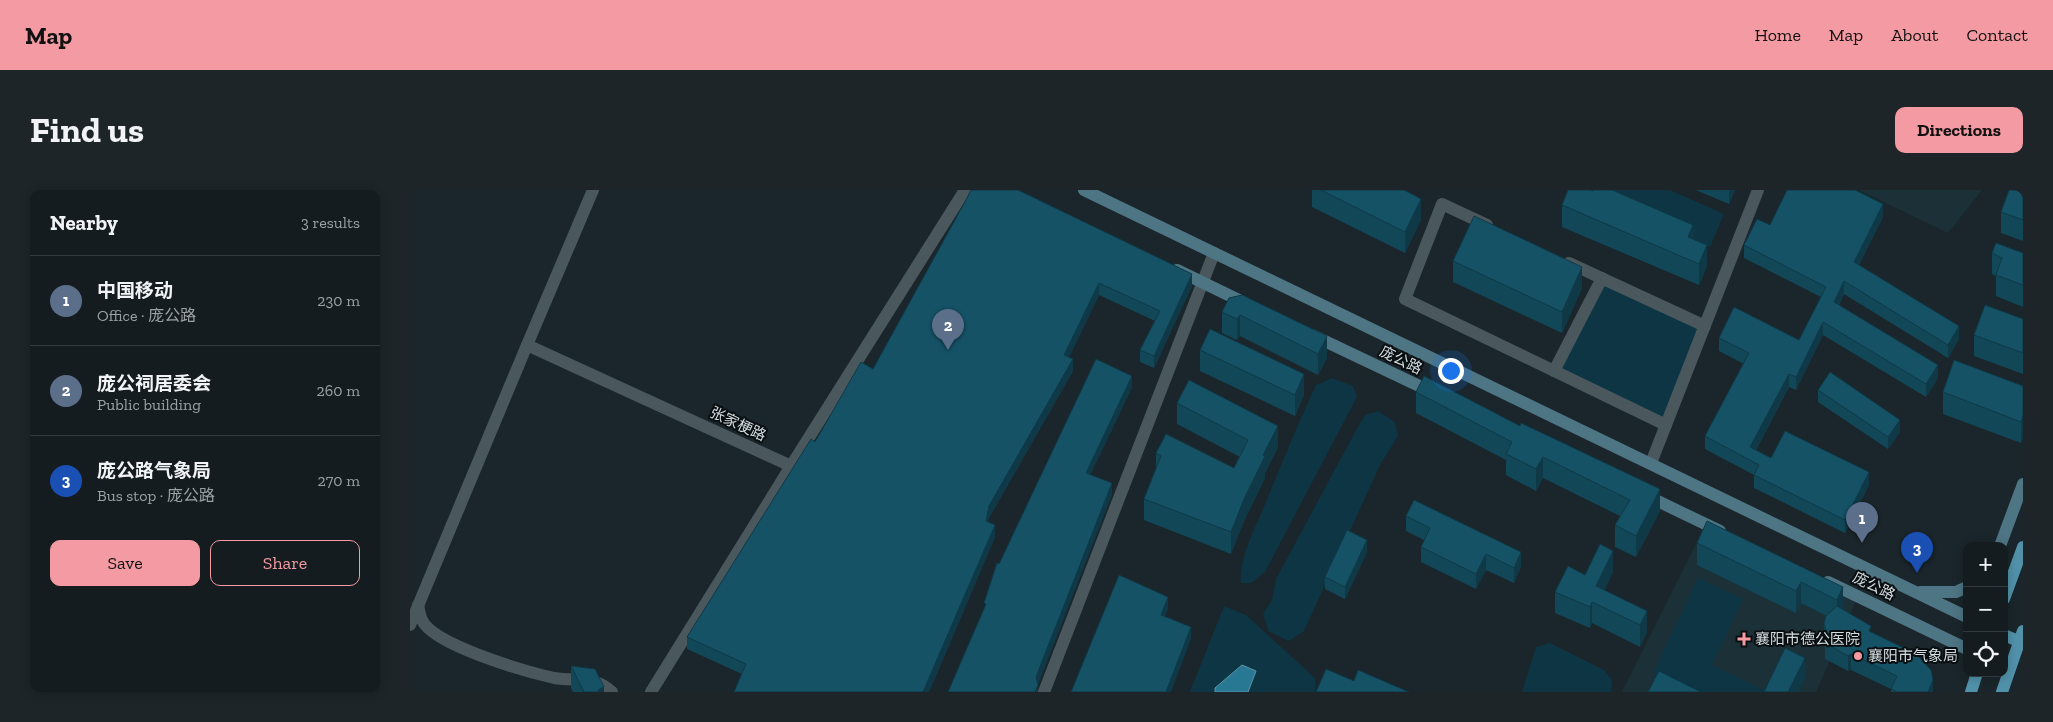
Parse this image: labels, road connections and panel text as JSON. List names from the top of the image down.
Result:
{
  "streets": {
    "main road": ["庞公路"],
    "street": ["张家梗路"]
  },
  "places": {
    "health": ["襄阳市德公医院"],
    "other": ["襄阳市气象局"]
  },
  "page": {
    "header": "Map",
    "nav": [
      "Home",
      "Map",
      "About",
      "Contact"
    ],
    "buttons": [
      "Directions",
      ["Save", "Share"]
    ],
    "title": "Find us",
    "heading": ["Nearby", "3 results"],
    "list": [
      {
        "mark": "1",
        "name": "中国移动",
        "note": "Office · 庞公路",
        "value": "230 m"
      },
      {
        "mark": "2",
        "name": "庞公祠居委会",
        "note": "Public building",
        "value": "260 m"
      },
      {
        "mark": "3",
        "name": "庞公路气象局",
        "note": "Bus stop · 庞公路",
        "value": "270 m"
      }
    ],
    "pins": ["2", "1", "3"],
    "map_buttons": ["+", "−"]
  }
}
